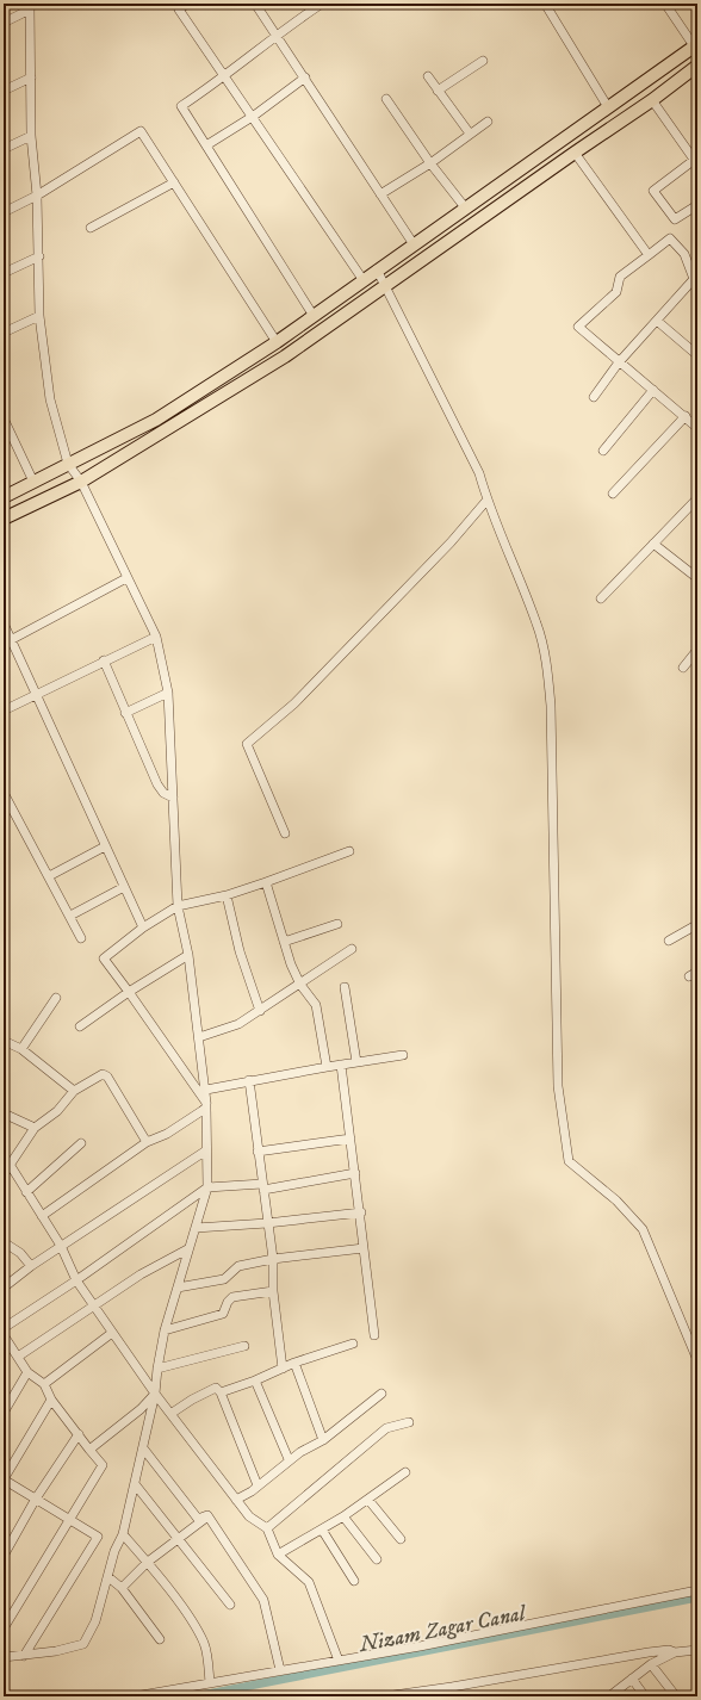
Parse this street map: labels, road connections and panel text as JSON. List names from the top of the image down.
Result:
{
  "water": ["Nizam Zagar Canal"]
}
